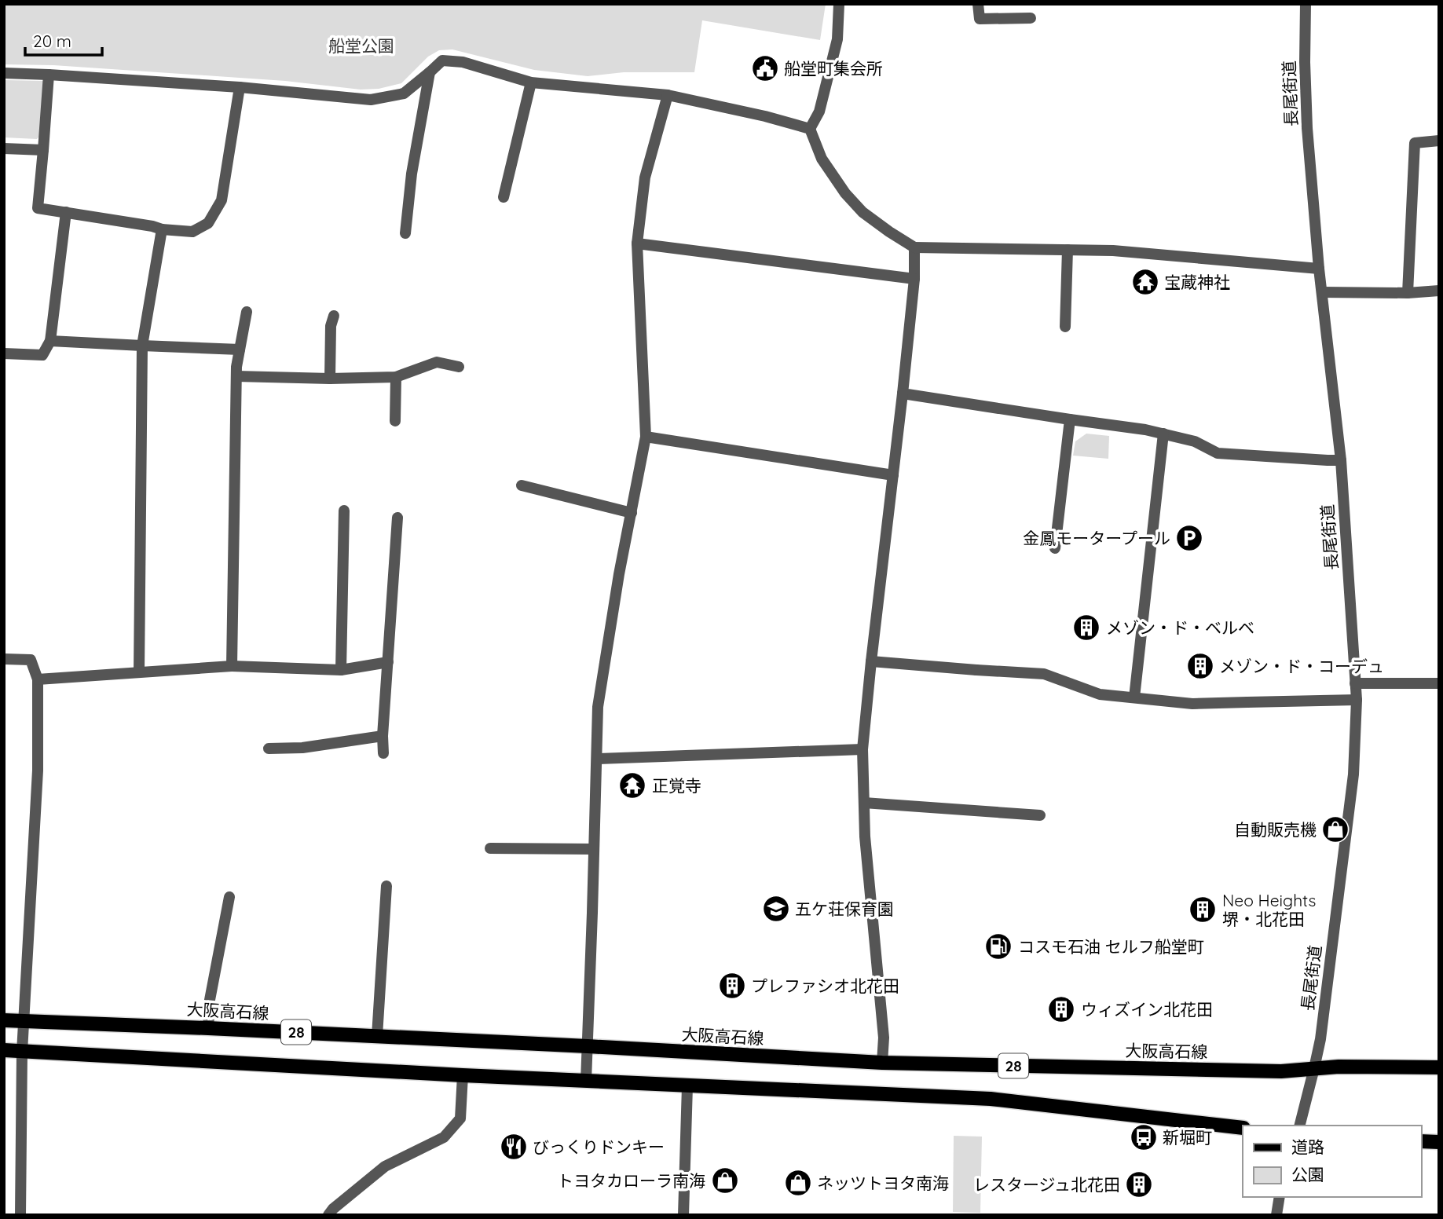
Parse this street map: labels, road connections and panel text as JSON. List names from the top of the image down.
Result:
{
  "streets": {
    "main road": ["大阪高石線", "28"],
    "street": ["長尾街道"]
  },
  "crossings": [
    ["長尾街道", "大阪高石線"]
  ],
  "parks": ["船堂公園"],
  "places": {
    "public building": ["船堂町集会所"],
    "temple": ["宝蔵神社", "正覚寺"],
    "parking": ["金鳳モータープール"],
    "building": [
      "メゾン・ド・ベルベ",
      "メゾン・ド・コーデュ",
      "Neo Heights 堺・北花田",
      "プレファシオ北花田",
      "ウィズイン北花田",
      "レスタージュ北花田"
    ],
    "shop": ["自動販売機", "トヨタカローラ南海", "ネッツトヨタ南海"],
    "school or university": ["五ケ荘保育園"],
    "fuel station": ["コスモ石油 セルフ船堂町"],
    "bus stop": ["新堀町"],
    "restaurant": ["びっくりドンキー"]
  },
  "legend": ["道路", "公園"],
  "scale_bar": "20 m"
}
